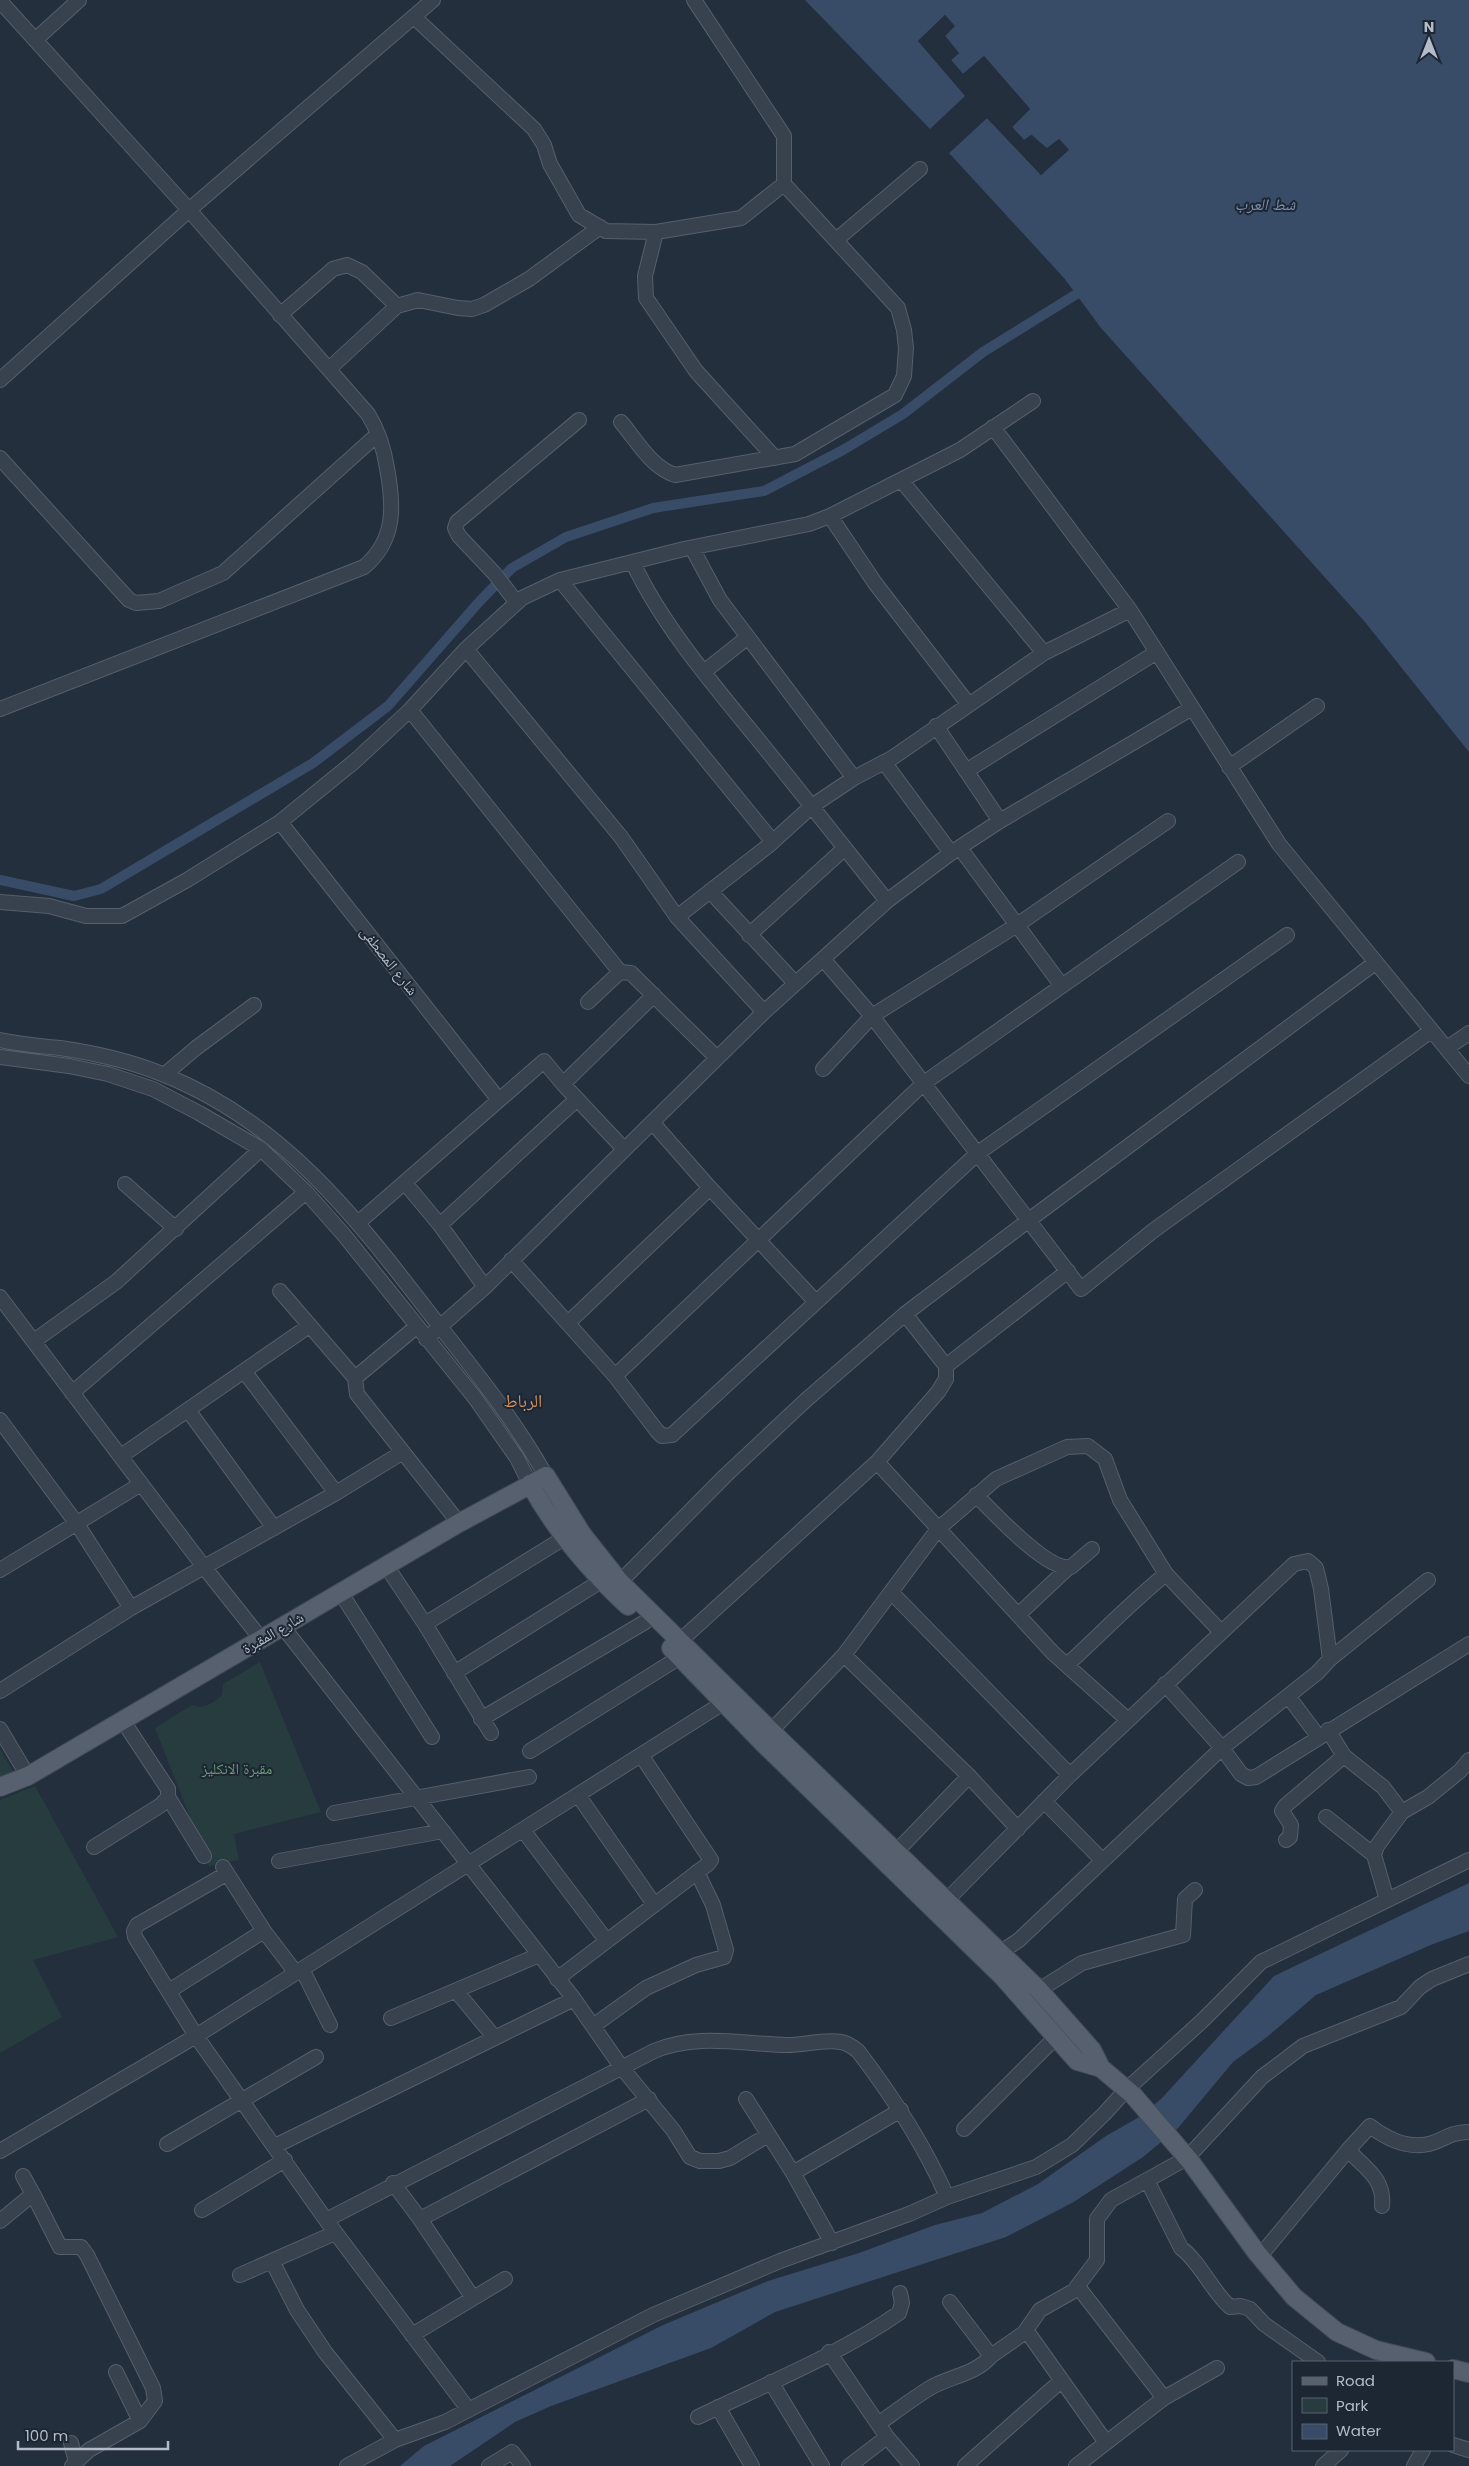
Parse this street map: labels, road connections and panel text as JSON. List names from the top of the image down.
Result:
{
  "streets": {
    "main road": ["شارع المقبرة"],
    "street": ["شارع المصطفى"]
  },
  "districts": ["الرباط"],
  "water": ["شط العرب"],
  "parks": ["مقبرة الانكليز"],
  "legend": ["Road", "Park", "Water"],
  "scale_bar": "100 m",
  "north": "top"
}
